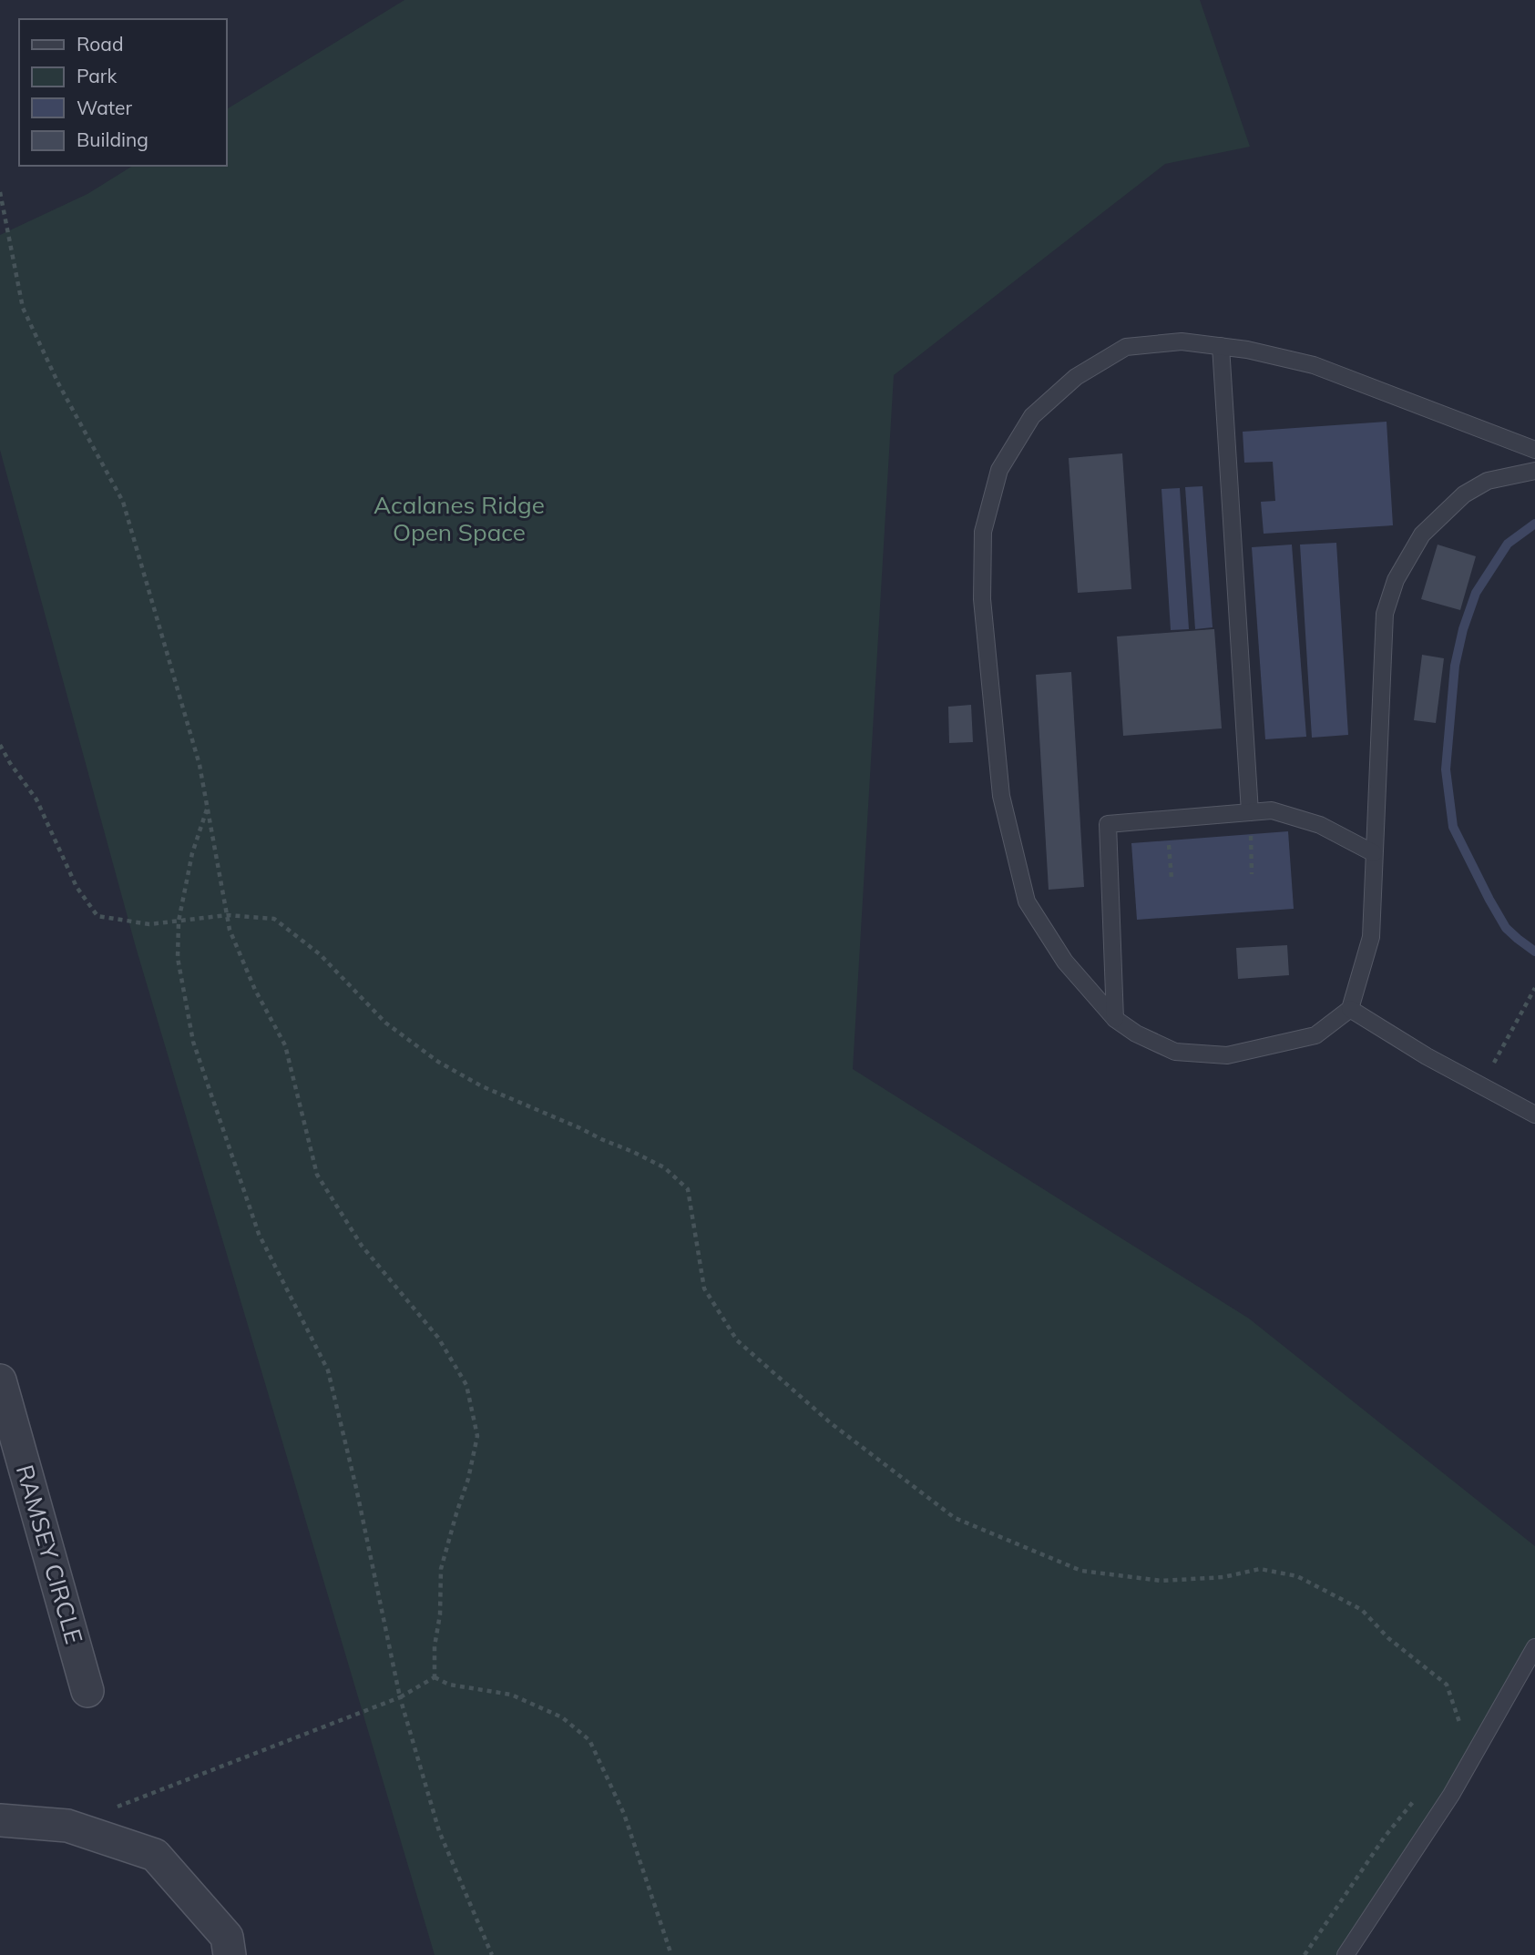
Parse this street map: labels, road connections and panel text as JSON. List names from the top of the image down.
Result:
{
  "streets": {
    "street": ["RAMSEY CIRCLE"]
  },
  "parks": ["Acalanes Ridge Open Space"],
  "legend": [
    "Road",
    "Park",
    "Water",
    "Building"
  ]
}
